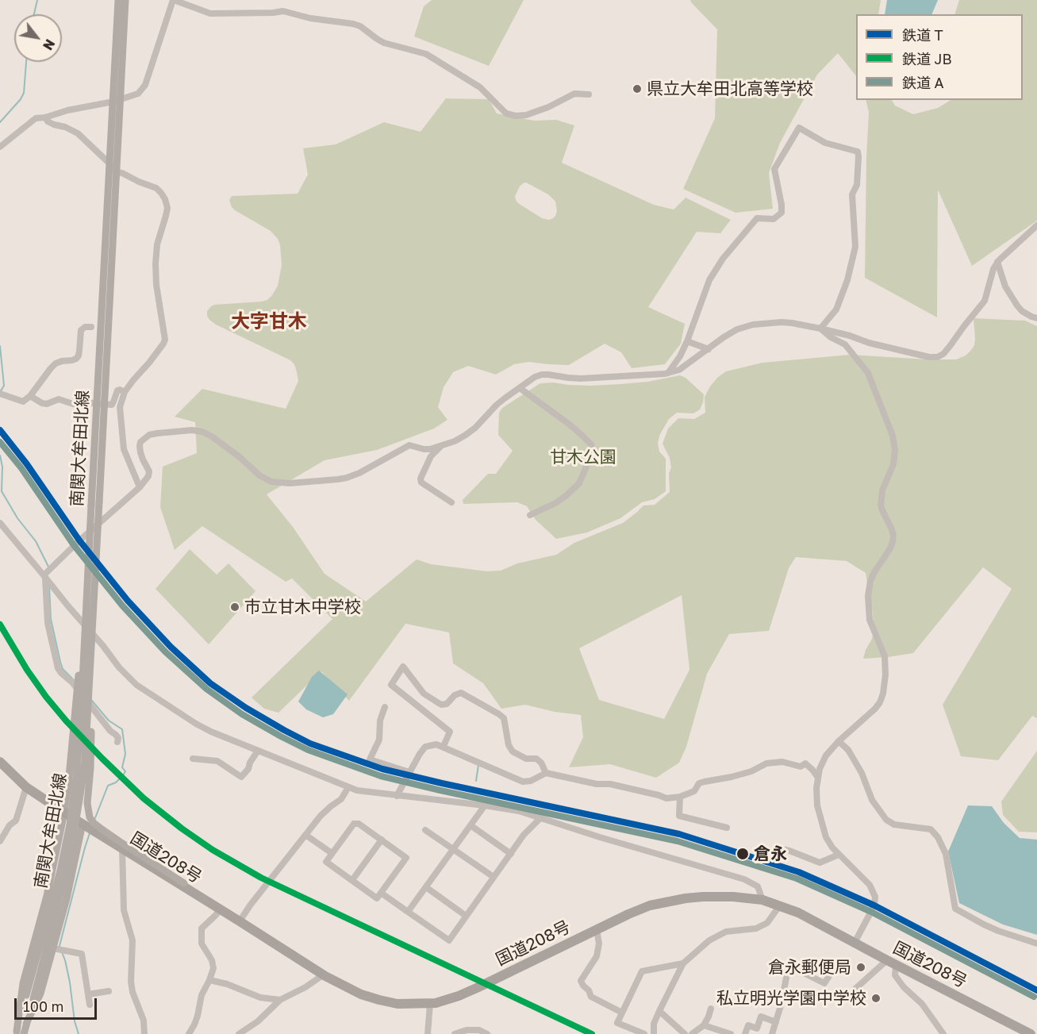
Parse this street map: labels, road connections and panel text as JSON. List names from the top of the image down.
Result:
{
  "streets": {
    "highway": ["国道208号"],
    "main road": ["南関大牟田北線"]
  },
  "districts": ["大字甘木"],
  "parks": ["甘木公園"],
  "places": [
    "県立大牟田北高等学校",
    "市立甘木中学校",
    "倉永",
    "倉永郵便局",
    "私立明光学園中学校"
  ],
  "lines": ["rail line T", "rail line A", "rail line JB"],
  "legend": ["鉄道 T", "鉄道 JB", "鉄道 A"],
  "scale_bar": "100 m",
  "north": "bottom right"
}
